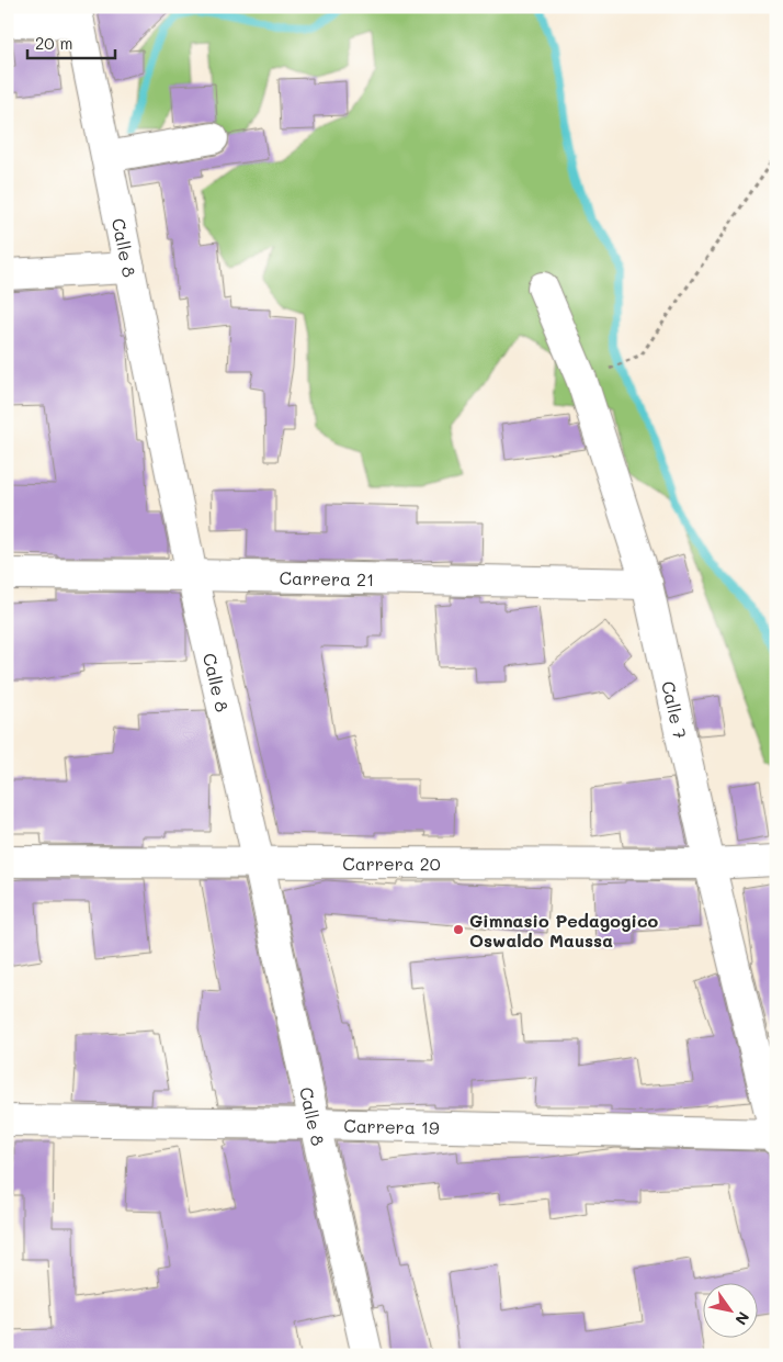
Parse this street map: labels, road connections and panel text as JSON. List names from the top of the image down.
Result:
{
  "streets": {
    "street": [
      "Calle 8",
      "Carrera 21",
      "Calle 7",
      "Carrera 20",
      "Carrera 19"
    ]
  },
  "crossings": [
    ["Calle 8", "Carrera 21"],
    ["Calle 8", "Carrera 20"],
    ["Calle 8", "Carrera 19"],
    ["Carrera 21", "Calle 7"],
    ["Calle 7", "Carrera 20"],
    ["Calle 7", "Carrera 19"]
  ],
  "places": ["Gimnasio Pedagogico Oswaldo Maussa"],
  "scale_bar": "20 m",
  "north": "bottom right"
}
